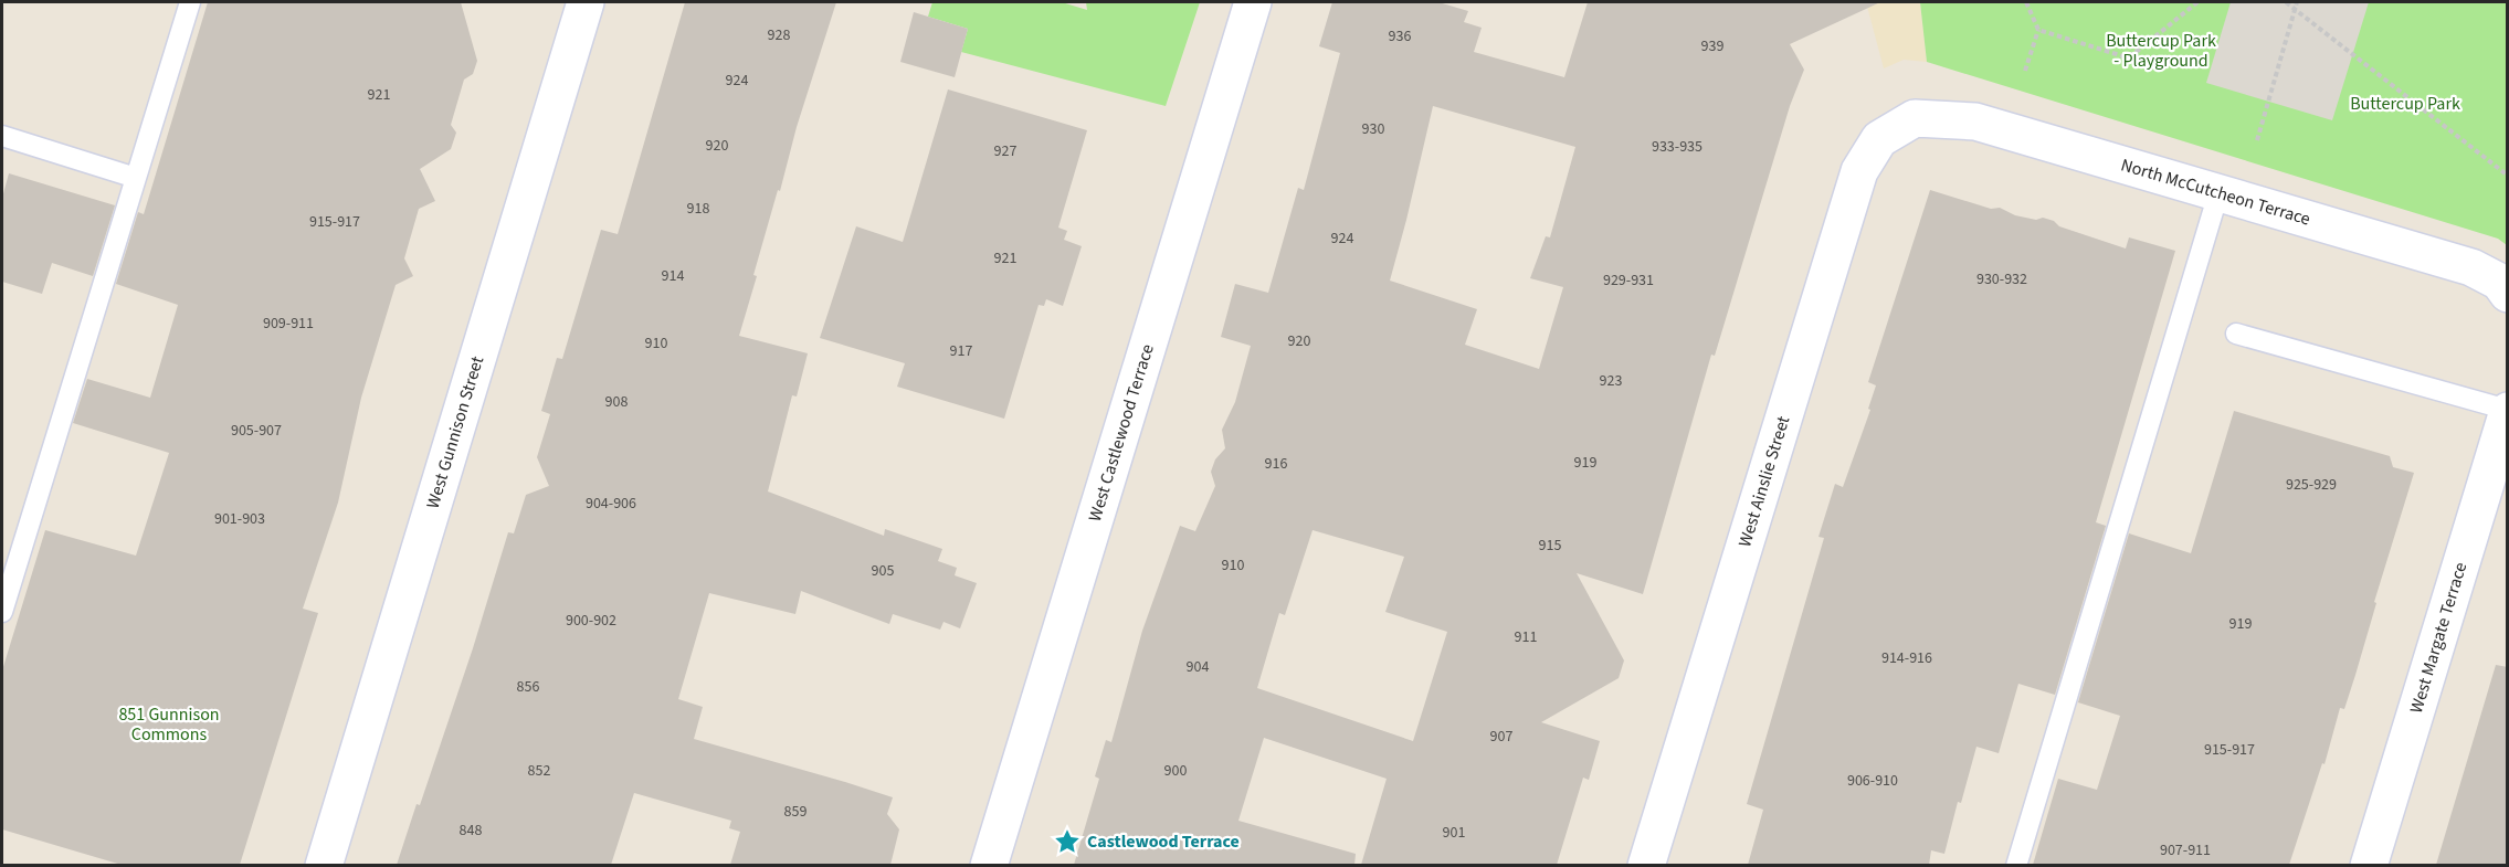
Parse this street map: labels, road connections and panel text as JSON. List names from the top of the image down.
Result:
{
  "streets": {
    "street": [
      "North McCutcheon Terrace",
      "West Gunnison Street",
      "West Castlewood Terrace",
      "West Ainslie Street",
      "West Margate Terrace"
    ]
  },
  "crossings": [
    ["North McCutcheon Terrace", "West Ainslie Street"]
  ],
  "parks": ["Buttercup Park - Playground", "Buttercup Park", "851 Gunnison Commons"],
  "places": {
    "place": ["Castlewood Terrace"]
  },
  "house_numbers": [
    "928",
    "936",
    "939",
    "924",
    "921",
    "930",
    "920",
    "933-935",
    "927",
    "918",
    "915-917",
    "924",
    "921",
    "914",
    "930-932",
    "929-931",
    "909-911",
    "920",
    "910",
    "917",
    "923",
    "908",
    "905-907",
    "919",
    "916",
    "925-929",
    "904-906",
    "901-903",
    "915",
    "910",
    "905",
    "900-902",
    "919",
    "911",
    "914-916",
    "904",
    "856",
    "907",
    "915-917",
    "852",
    "900",
    "906-910",
    "859",
    "848",
    "901",
    "907-911"
  ]
}
